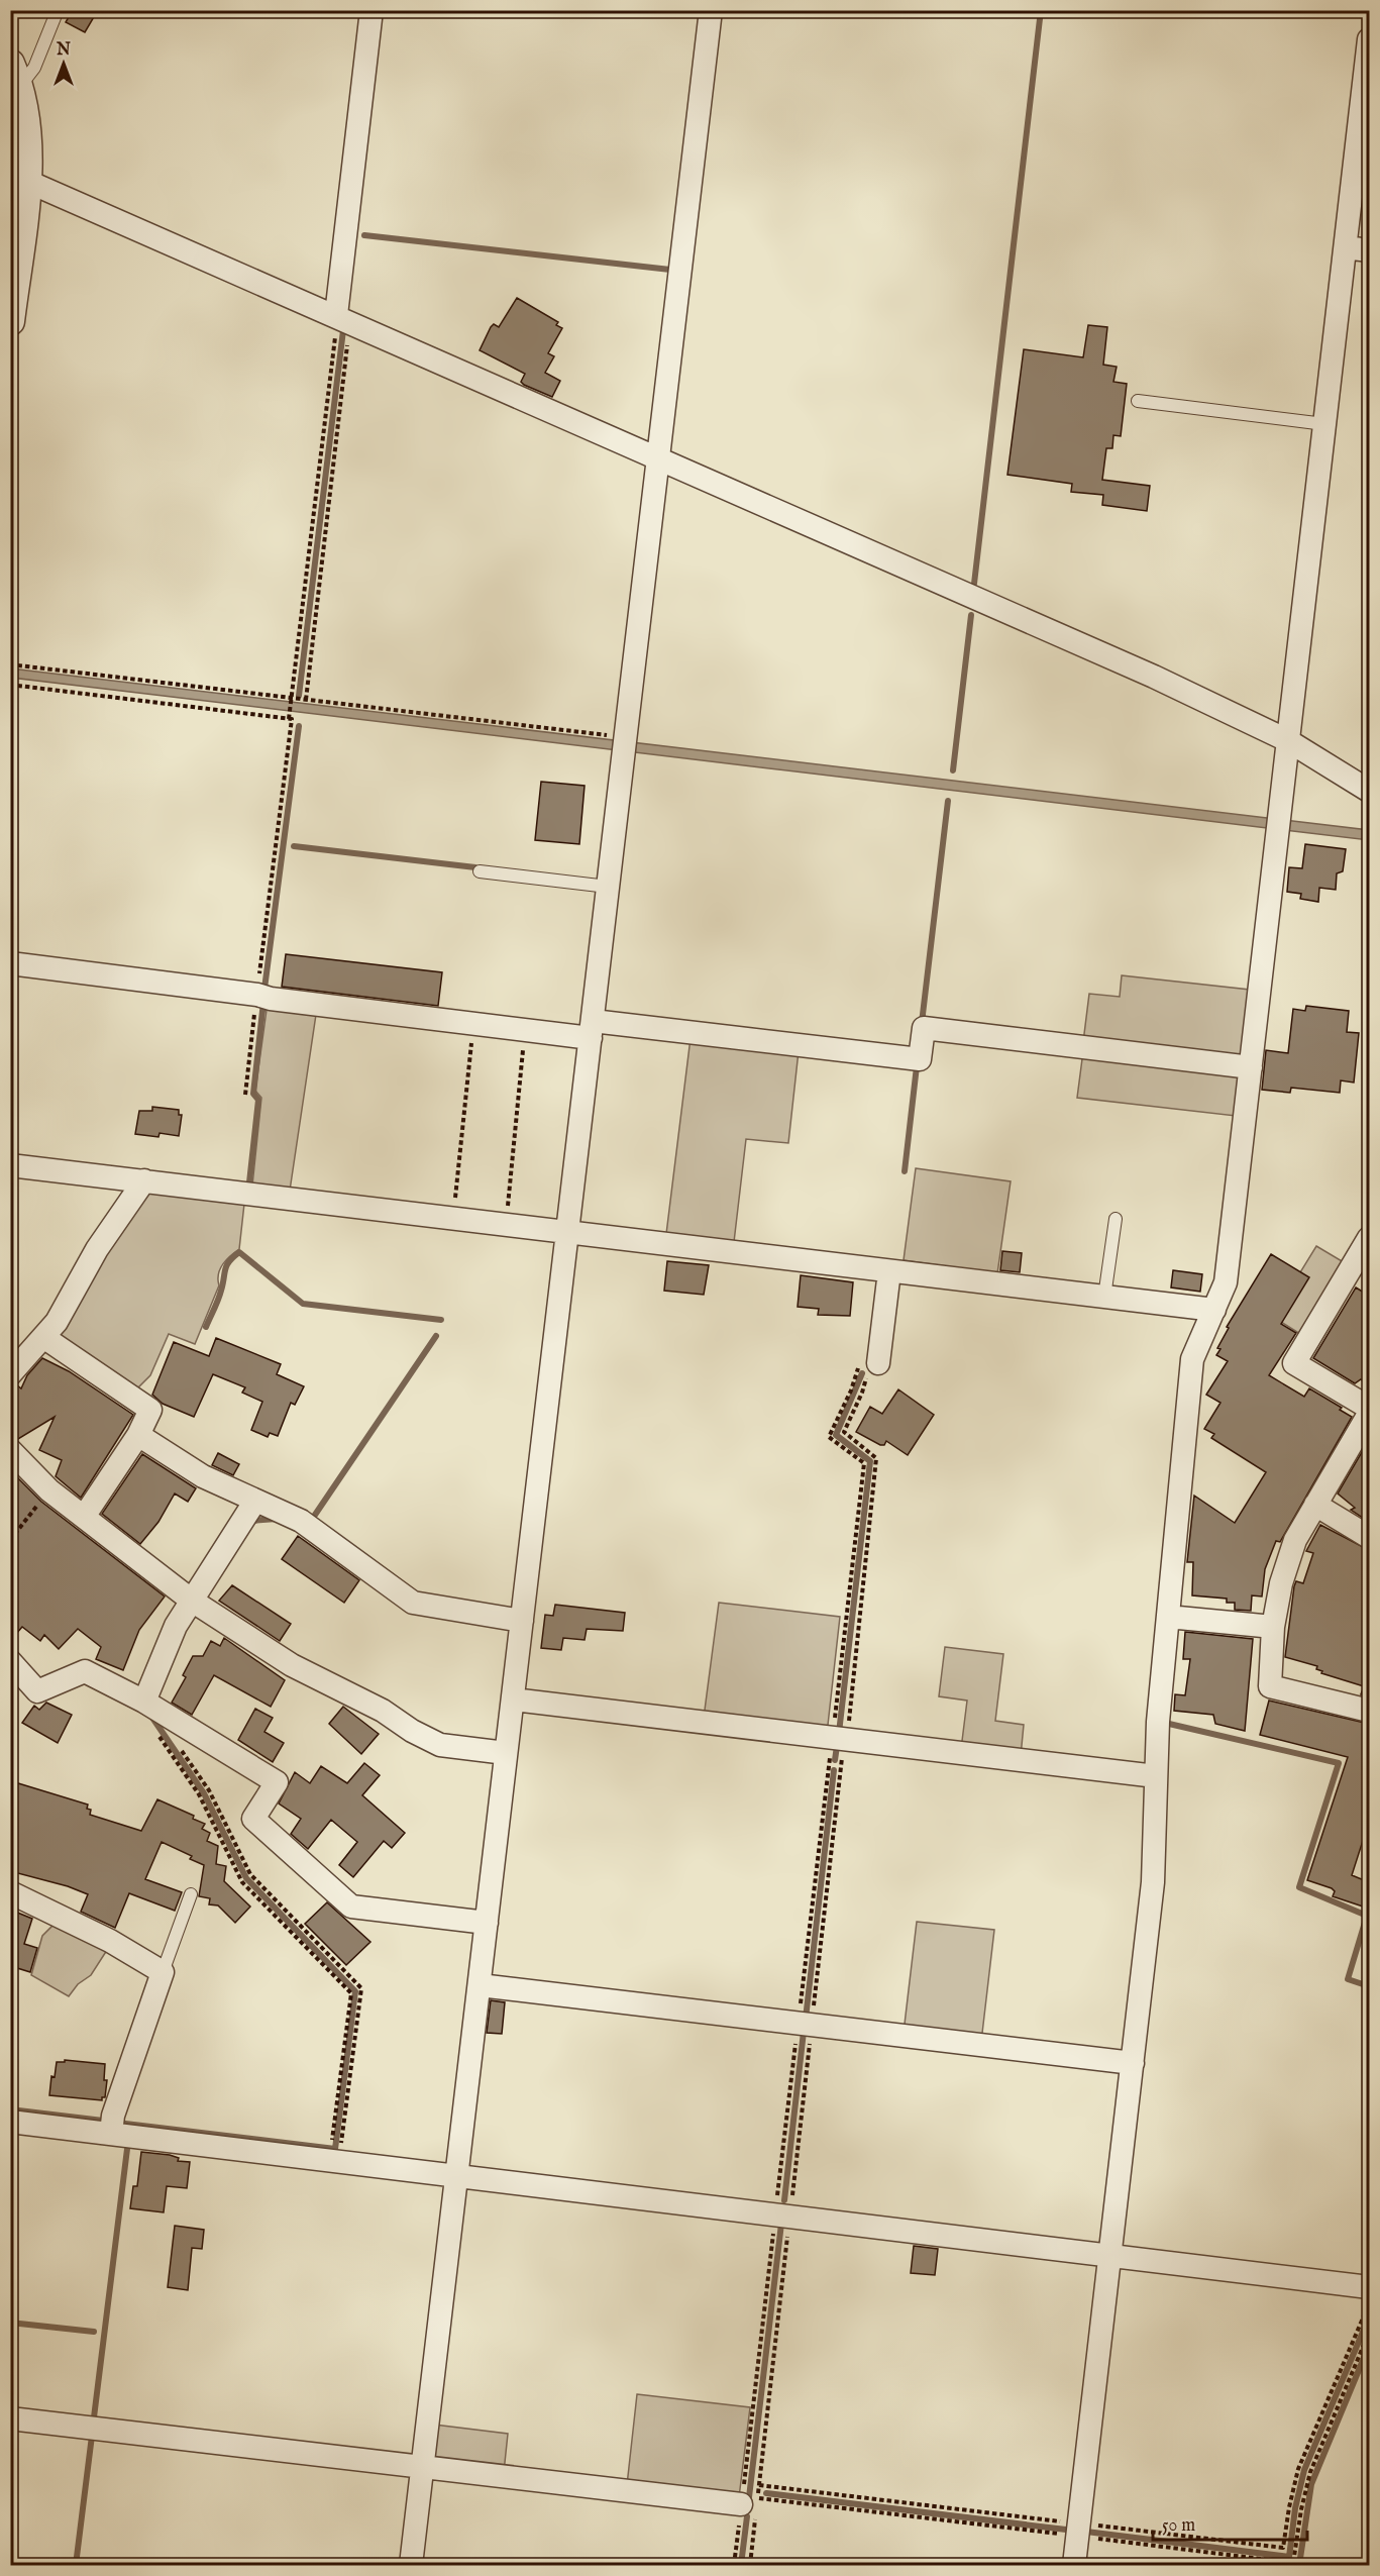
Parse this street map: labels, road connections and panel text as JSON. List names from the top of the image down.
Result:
{
  "scale_bar": "50 m",
  "north": "top"
}
